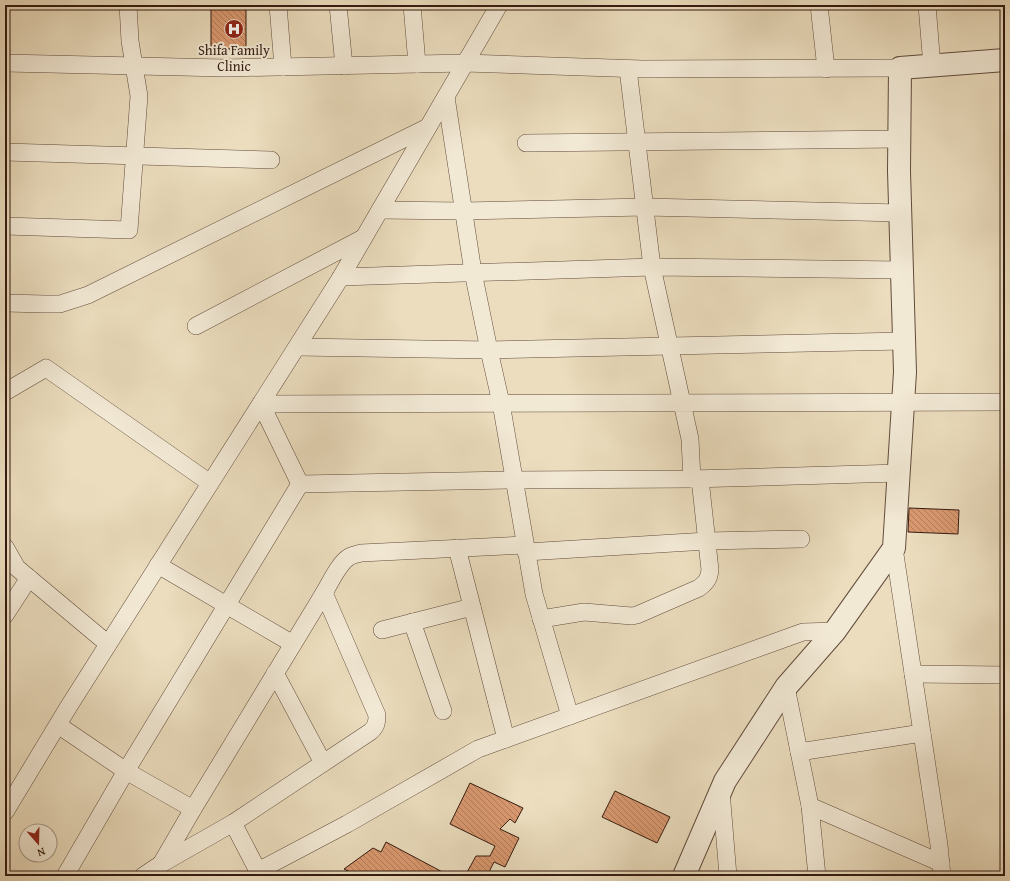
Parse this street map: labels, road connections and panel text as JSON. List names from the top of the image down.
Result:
{
  "places": {
    "hospital": ["Shifa Family Clinic"]
  },
  "north": "bottom"
}
